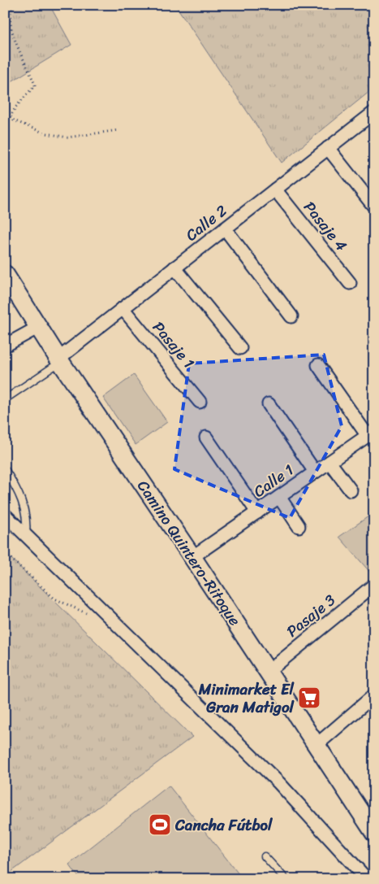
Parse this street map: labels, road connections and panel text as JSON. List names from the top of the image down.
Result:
{
  "streets": {
    "main road": ["Camino Quintero-Ritoque"],
    "street": [
      "Calle 2",
      "Pasaje 4",
      "Pasaje 1",
      "Calle 1",
      "Pasaje 3"
    ]
  },
  "crossings": [
    ["Calle 2", "Pasaje 4"],
    ["Calle 2", "Pasaje 1"],
    ["Calle 2", "Camino Quintero-Ritoque"],
    ["Calle 1", "Camino Quintero-Ritoque"],
    ["Camino Quintero-Ritoque", "Pasaje 3"]
  ],
  "places": {
    "supermarket": ["Minimarket El Gran Matigol"],
    "sports": ["Cancha Fútbol"]
  }
}
